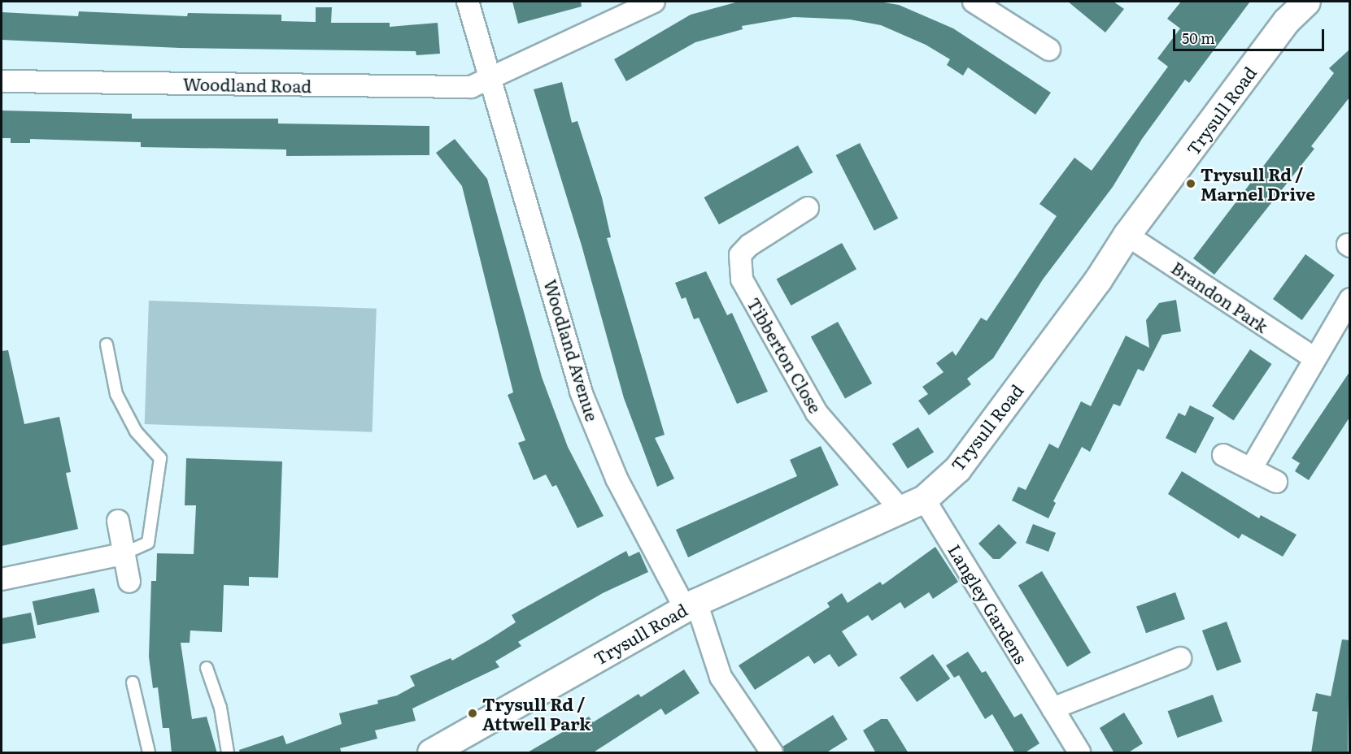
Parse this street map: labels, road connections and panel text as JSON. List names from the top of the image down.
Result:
{
  "streets": {
    "street": [
      "Woodland Road",
      "Trysull Road",
      "Brandon Park",
      "Woodland Avenue",
      "Tibberton Close",
      "Langley Gardens"
    ]
  },
  "crossings": [
    ["Woodland Road", "Woodland Avenue"],
    ["Trysull Road", "Brandon Park"],
    ["Trysull Road", "Woodland Avenue"],
    ["Trysull Road", "Tibberton Close"],
    ["Trysull Road", "Langley Gardens"],
    ["Tibberton Close", "Langley Gardens"]
  ],
  "places": ["Trysull Rd / Marnel Drive", "Trysull Rd / Attwell Park"],
  "scale_bar": "50 m"
}
